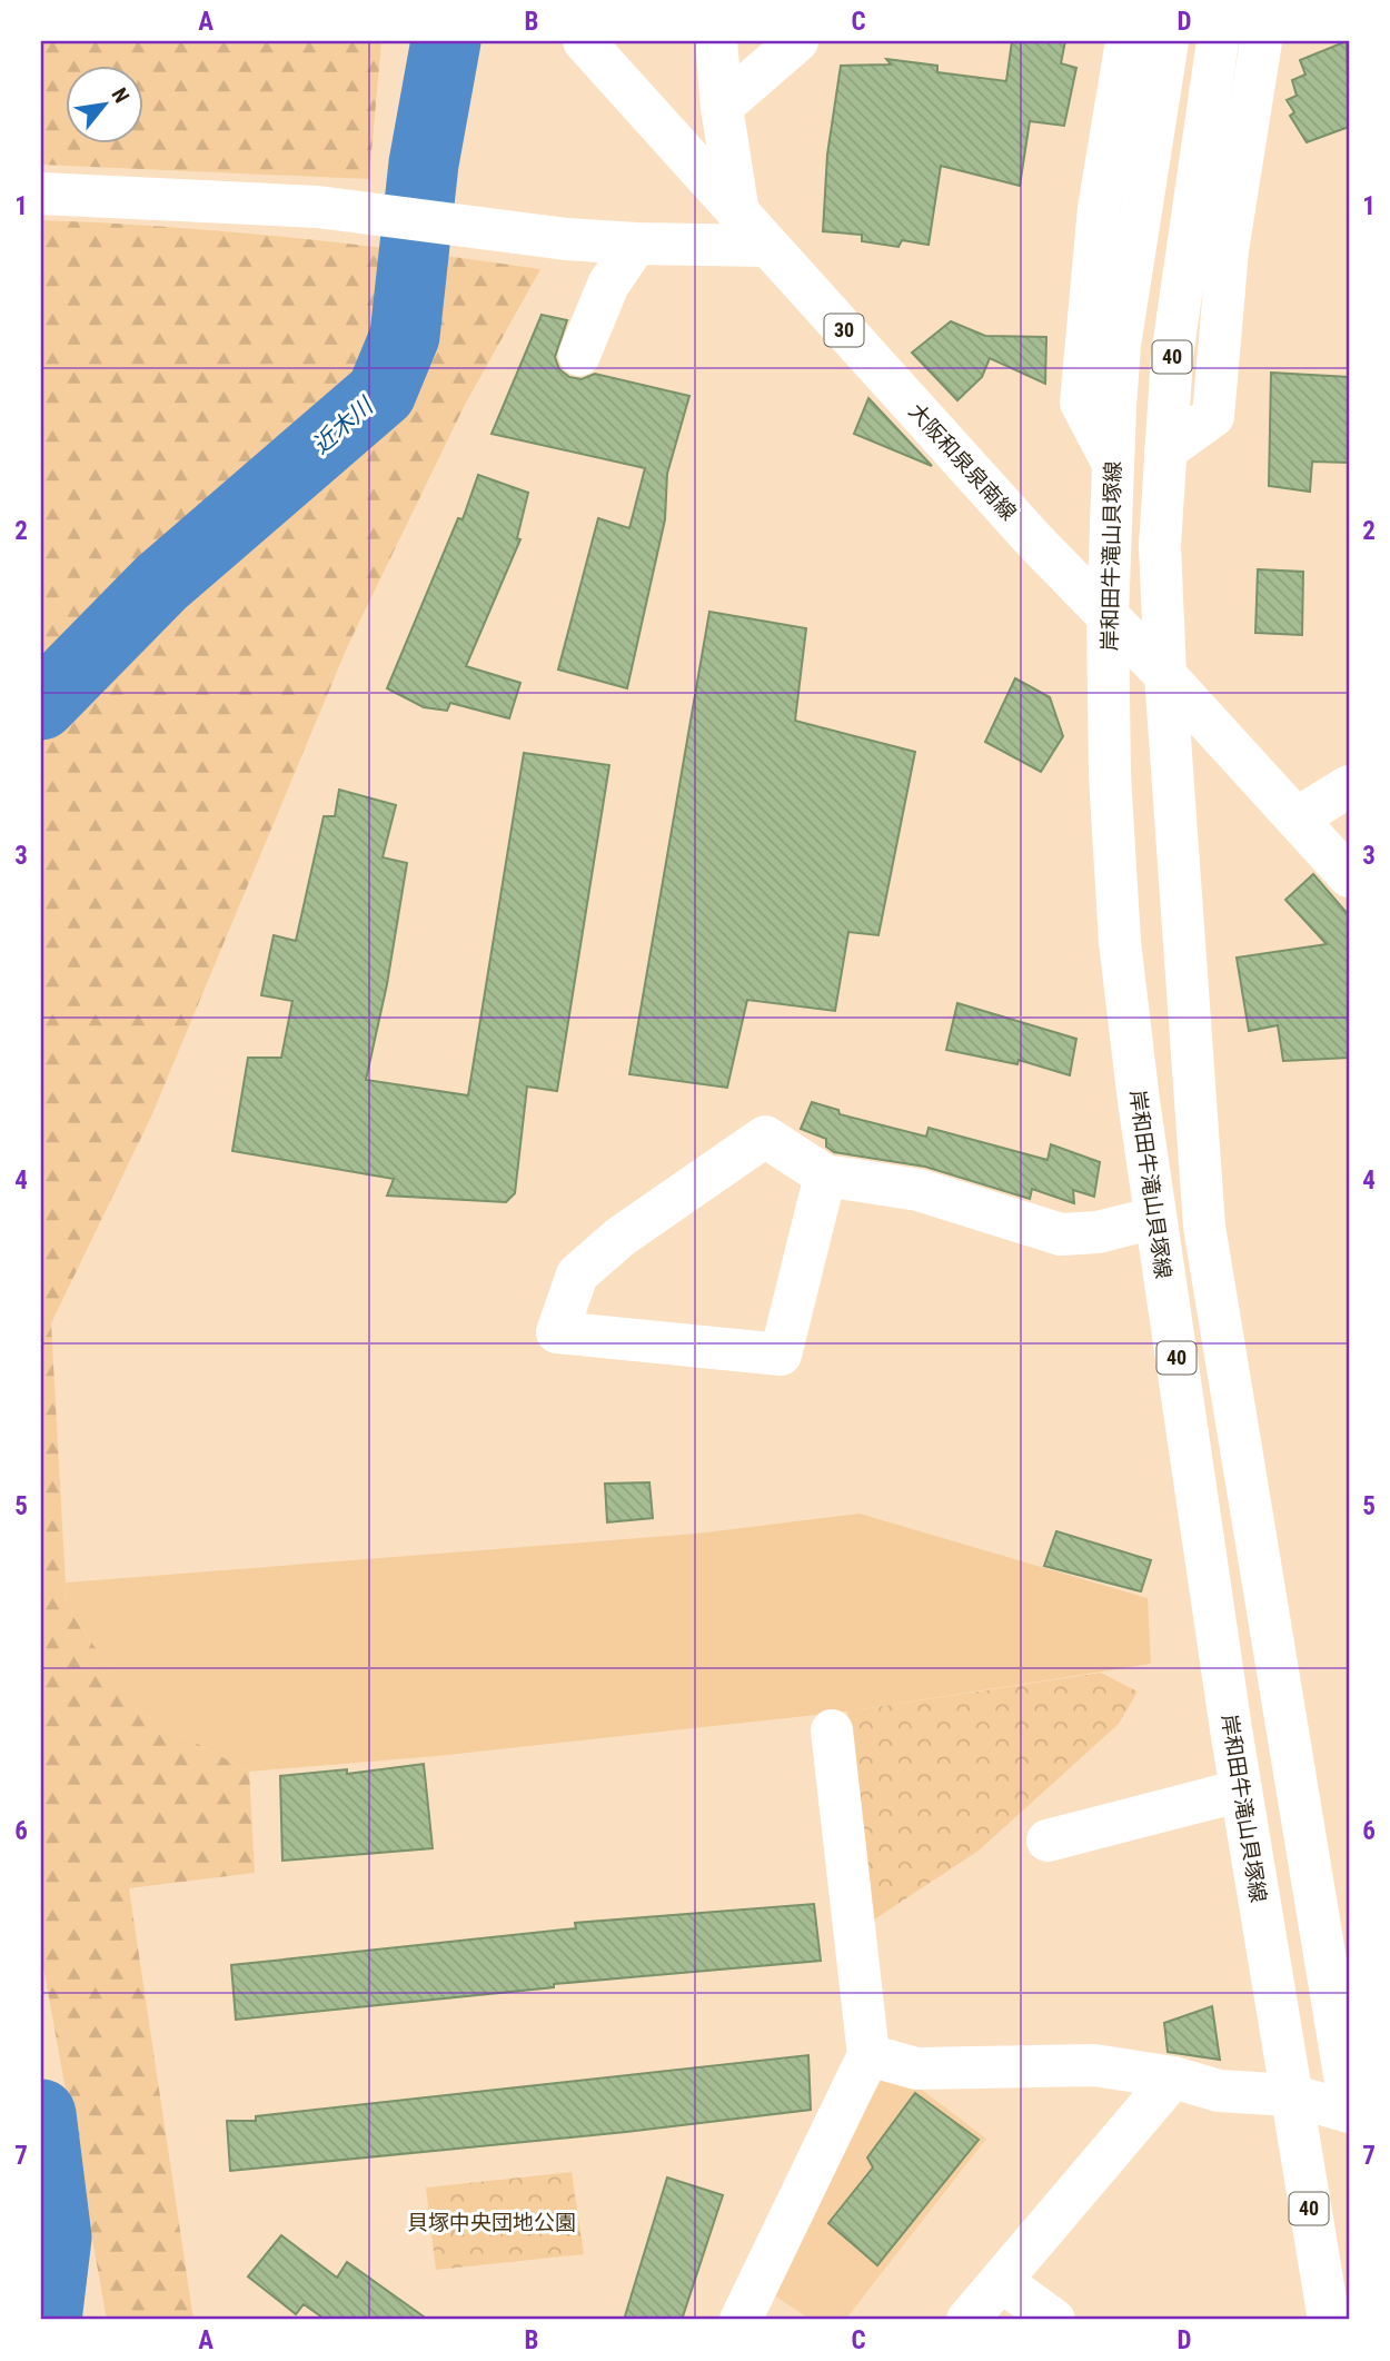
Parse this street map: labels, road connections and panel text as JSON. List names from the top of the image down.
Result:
{
  "streets": {
    "main road": [
      "30",
      "40",
      "大阪和泉泉南線",
      "岸和田牛滝山貝塚線"
    ]
  },
  "crossings": [
    ["40", "大阪和泉泉南線"],
    ["大阪和泉泉南線", "岸和田牛滝山貝塚線"]
  ],
  "water": ["近木川"],
  "parks": ["貝塚中央団地公園"],
  "north": "top right",
  "grid": {
    "columns": [
      "A",
      "B",
      "C",
      "D"
    ],
    "rows": [
      "1",
      "2",
      "3",
      "4",
      "5",
      "6",
      "7"
    ]
  }
}
